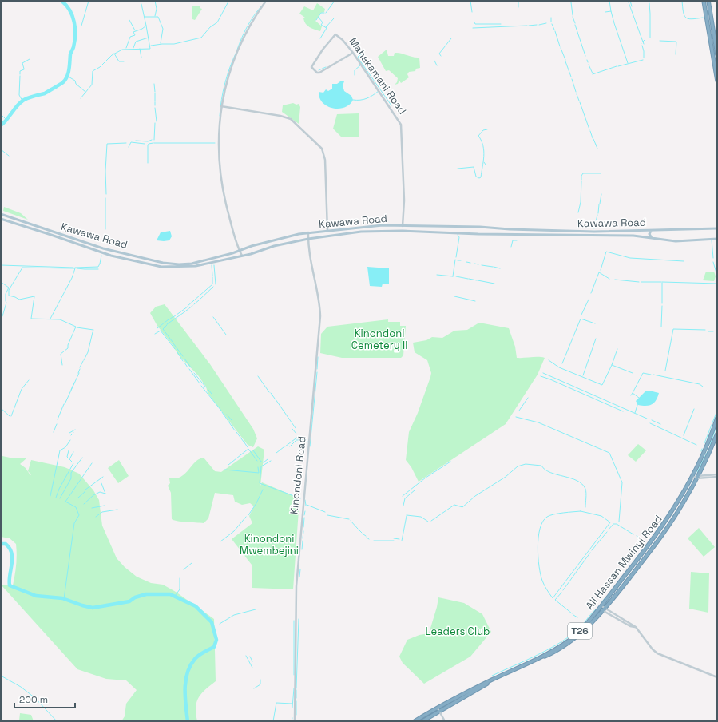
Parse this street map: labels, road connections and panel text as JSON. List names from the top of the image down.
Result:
{
  "streets": {
    "highway": ["Ali Hassan Mwinyi Road", "T26"],
    "main road": ["Kawawa Road"],
    "street": ["Mahakamani Road", "Kinondoni Road"]
  },
  "crossings": [
    ["Mahakamani Road", "Kawawa Road"],
    ["Kawawa Road", "Kinondoni Road"]
  ],
  "parks": ["Kinondoni Cemetery II", "Kinondoni Mwembejini", "Leaders Club"],
  "scale_bar": "200 m"
}
